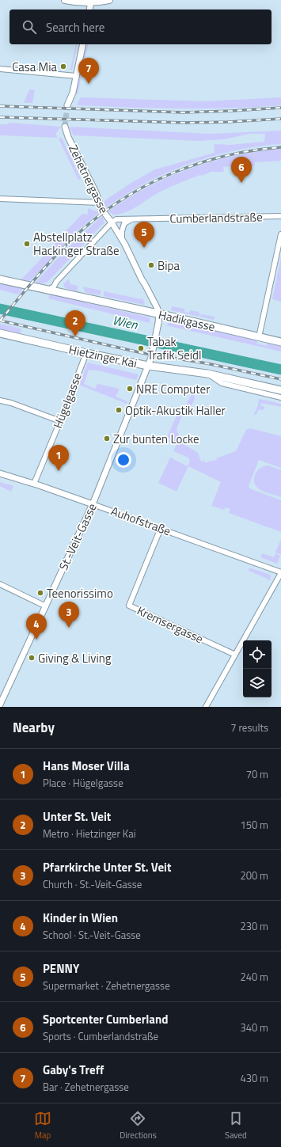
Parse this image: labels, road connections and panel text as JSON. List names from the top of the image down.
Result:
{
  "streets": {
    "main road": ["Hadikgasse", "Hietzinger Kai"],
    "street": [
      "Zehetnergasse",
      "Cumberlandstraße",
      "Hügelgasse",
      "Auhofstraße",
      "St.-Veit-Gasse",
      "Kremsergasse"
    ]
  },
  "crossings": [
    ["Zehetnergasse", "Cumberlandstraße"],
    ["Zehetnergasse", "Hadikgasse"],
    ["Zehetnergasse", "St.-Veit-Gasse"],
    ["Hadikgasse", "St.-Veit-Gasse"],
    ["Hietzinger Kai", "Hügelgasse"],
    ["Hietzinger Kai", "St.-Veit-Gasse"],
    ["Hügelgasse", "Auhofstraße"],
    ["Auhofstraße", "St.-Veit-Gasse"],
    ["Auhofstraße", "Kremsergasse"]
  ],
  "water": ["Wien"],
  "places": [
    "Casa Mia",
    "Abstellplatz Hackinger Straße",
    "Bipa",
    "Tabak Trafik Seidl",
    "NRE Computer",
    "Optik-Akustik Haller",
    "Zur bunten Locke",
    "Teenorissimo",
    "Giving & Living"
  ],
  "page": {
    "search": "Search here",
    "pins": [
      "7",
      "6",
      "5",
      "2",
      "1",
      "3",
      "4"
    ],
    "heading": ["Nearby", "7 results"],
    "list": [
      {
        "mark": "1",
        "name": "Hans Moser Villa",
        "note": "Place · Hügelgasse",
        "value": "70 m"
      },
      {
        "mark": "2",
        "name": "Unter St. Veit",
        "note": "Metro · Hietzinger Kai",
        "value": "150 m"
      },
      {
        "mark": "3",
        "name": "Pfarrkirche Unter St. Veit",
        "note": "Church · St.-Veit-Gasse",
        "value": "200 m"
      },
      {
        "mark": "4",
        "name": "Kinder in Wien",
        "note": "School · St.-Veit-Gasse",
        "value": "230 m"
      },
      {
        "mark": "5",
        "name": "PENNY",
        "note": "Supermarket · Zehetnergasse",
        "value": "240 m"
      },
      {
        "mark": "6",
        "name": "Sportcenter Cumberland",
        "note": "Sports · Cumberlandstraße",
        "value": "340 m"
      },
      {
        "mark": "7",
        "name": "Gaby's Treff",
        "note": "Bar · Zehetnergasse",
        "value": "430 m"
      }
    ],
    "nav": ["Map", "Directions", "Saved"]
  }
}
